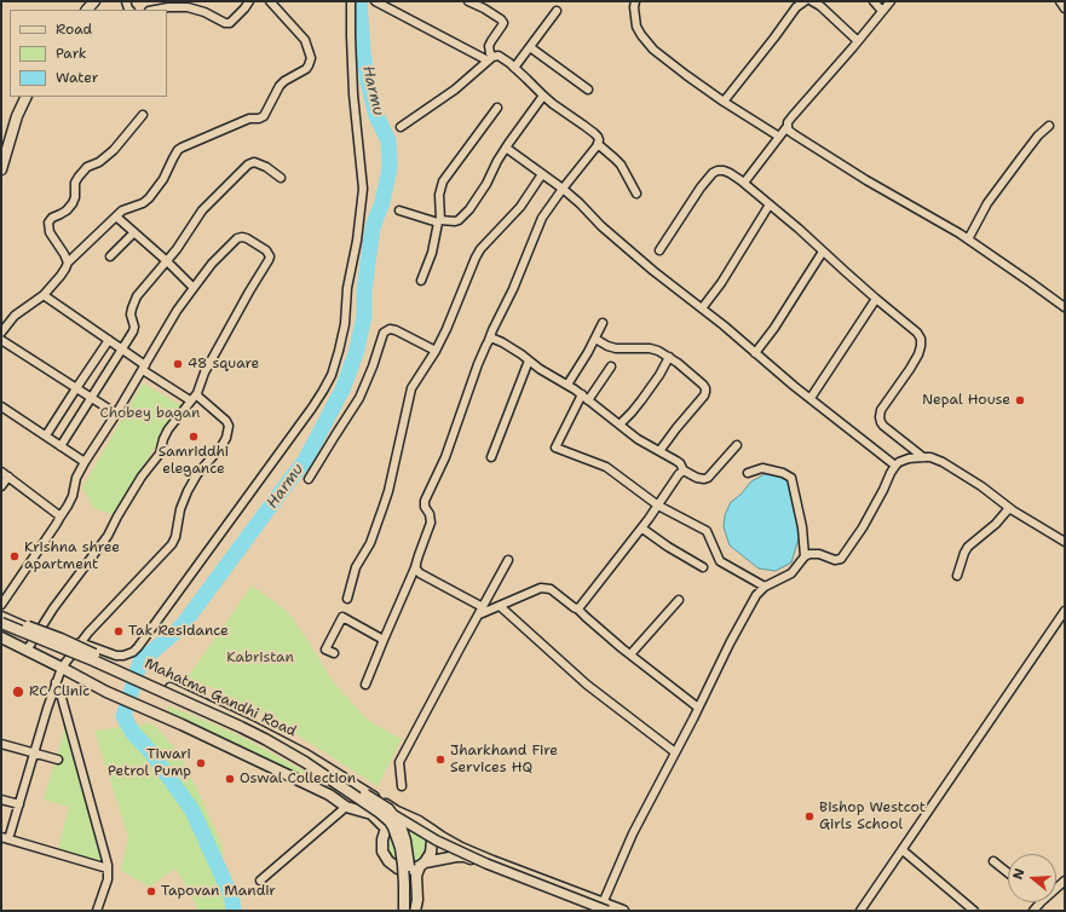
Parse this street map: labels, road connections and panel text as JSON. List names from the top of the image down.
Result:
{
  "streets": {
    "main road": ["Mahatma Gandhi Road"]
  },
  "water": ["Harmu"],
  "parks": ["Chobey bagan", "Kabristan"],
  "places": [
    "48 square",
    "Nepal House",
    "Samriddhi elegance",
    "Krishna shree apartment",
    "Tak Residance",
    "RC Clinic",
    "Jharkhand Fire Services HQ",
    "Tiwari Petrol Pump",
    "Oswal Collection",
    "Bishop Westcot Girls School",
    "Tapovan Mandir"
  ],
  "legend": ["Road", "Park", "Water"],
  "north": "left"
}
